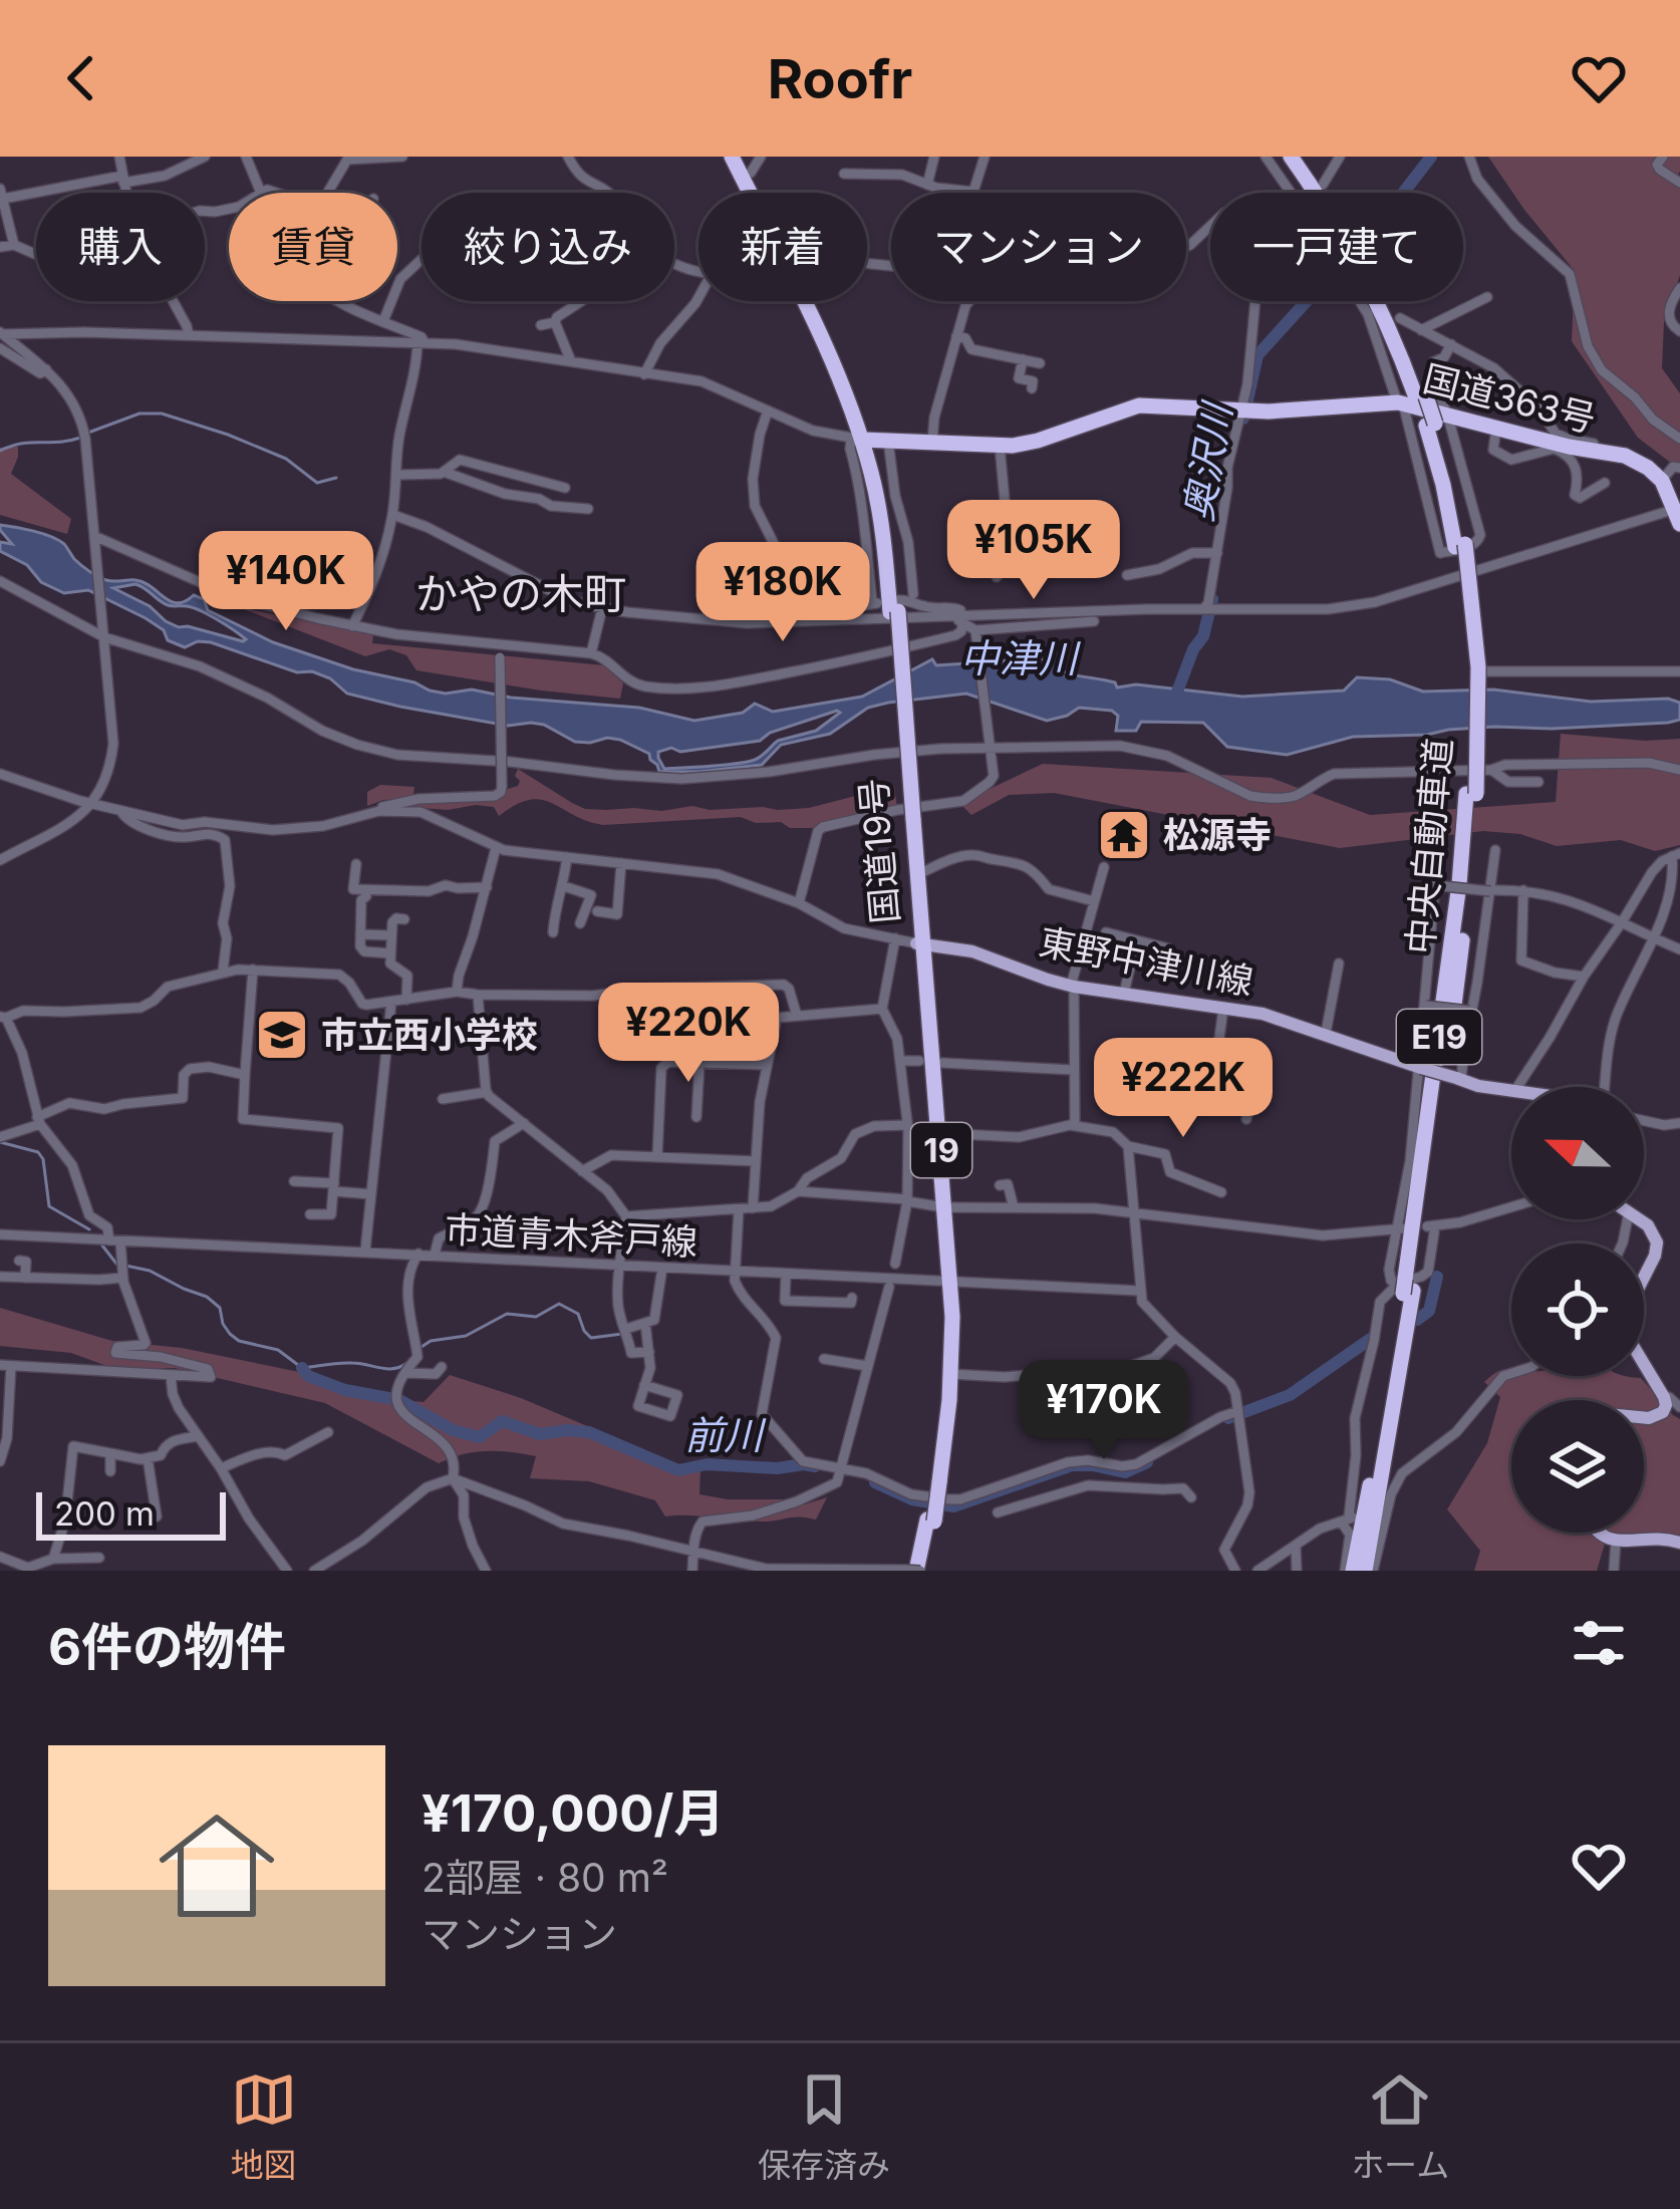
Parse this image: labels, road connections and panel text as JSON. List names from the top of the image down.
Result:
{
  "streets": {
    "highway": [
      "国道363号",
      "中央自動車道",
      "国道19号",
      "E19",
      "19"
    ],
    "main road": ["東野中津川線"],
    "street": ["市道青木斧戸線"]
  },
  "crossings": [
    ["国道363号", "中央自動車道"],
    ["国道363号", "国道19号"],
    ["国道19号", "東野中津川線"],
    ["国道19号", "市道青木斧戸線"]
  ],
  "districts": ["かやの木町"],
  "water": ["奥沢川", "中津川", "前川"],
  "places": {
    "temple": ["松源寺"],
    "school or university": ["市立西小学校"]
  },
  "scale_bar": "200 m",
  "north": "left",
  "page": {
    "header": "Roofr",
    "chip": [
      "購入",
      "賃貸",
      "絞り込み",
      "新着",
      "マンション",
      "一戸建て"
    ],
    "price": [
      "¥105K",
      "¥140K",
      "¥180K",
      "¥220K",
      "¥222K",
      "¥170K"
    ],
    "scale": "200 m",
    "heading": "6件の物件",
    "list": [
      {
        "name": "¥170,000/月",
        "note": "2部屋 · 80 m² · マンション"
      }
    ],
    "tabs": ["地図", "保存済み", "ホーム"]
  }
}
